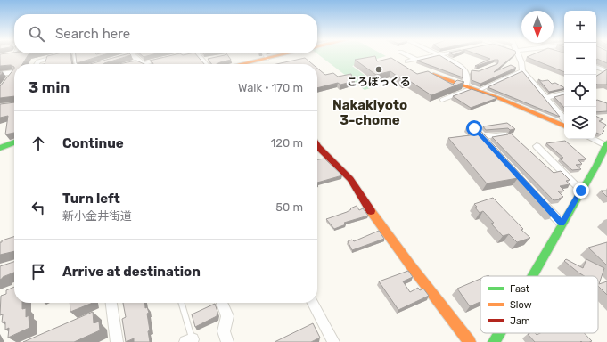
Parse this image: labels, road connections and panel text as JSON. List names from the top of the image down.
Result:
{
  "districts": ["Nakakiyoto 3-chome"],
  "places": ["ころぽっくる"],
  "legend": ["Fast", "Slow", "Jam"],
  "north": "bottom",
  "page": {
    "map_buttons": ["+", "−"],
    "search": "Search here",
    "heading": ["3 min", "Walk · 170 m"],
    "list": [
      ["Continue", "120 m"],
      ["Turn left", "新小金井街道", "50 m"],
      "Arrive at destination"
    ]
  }
}
